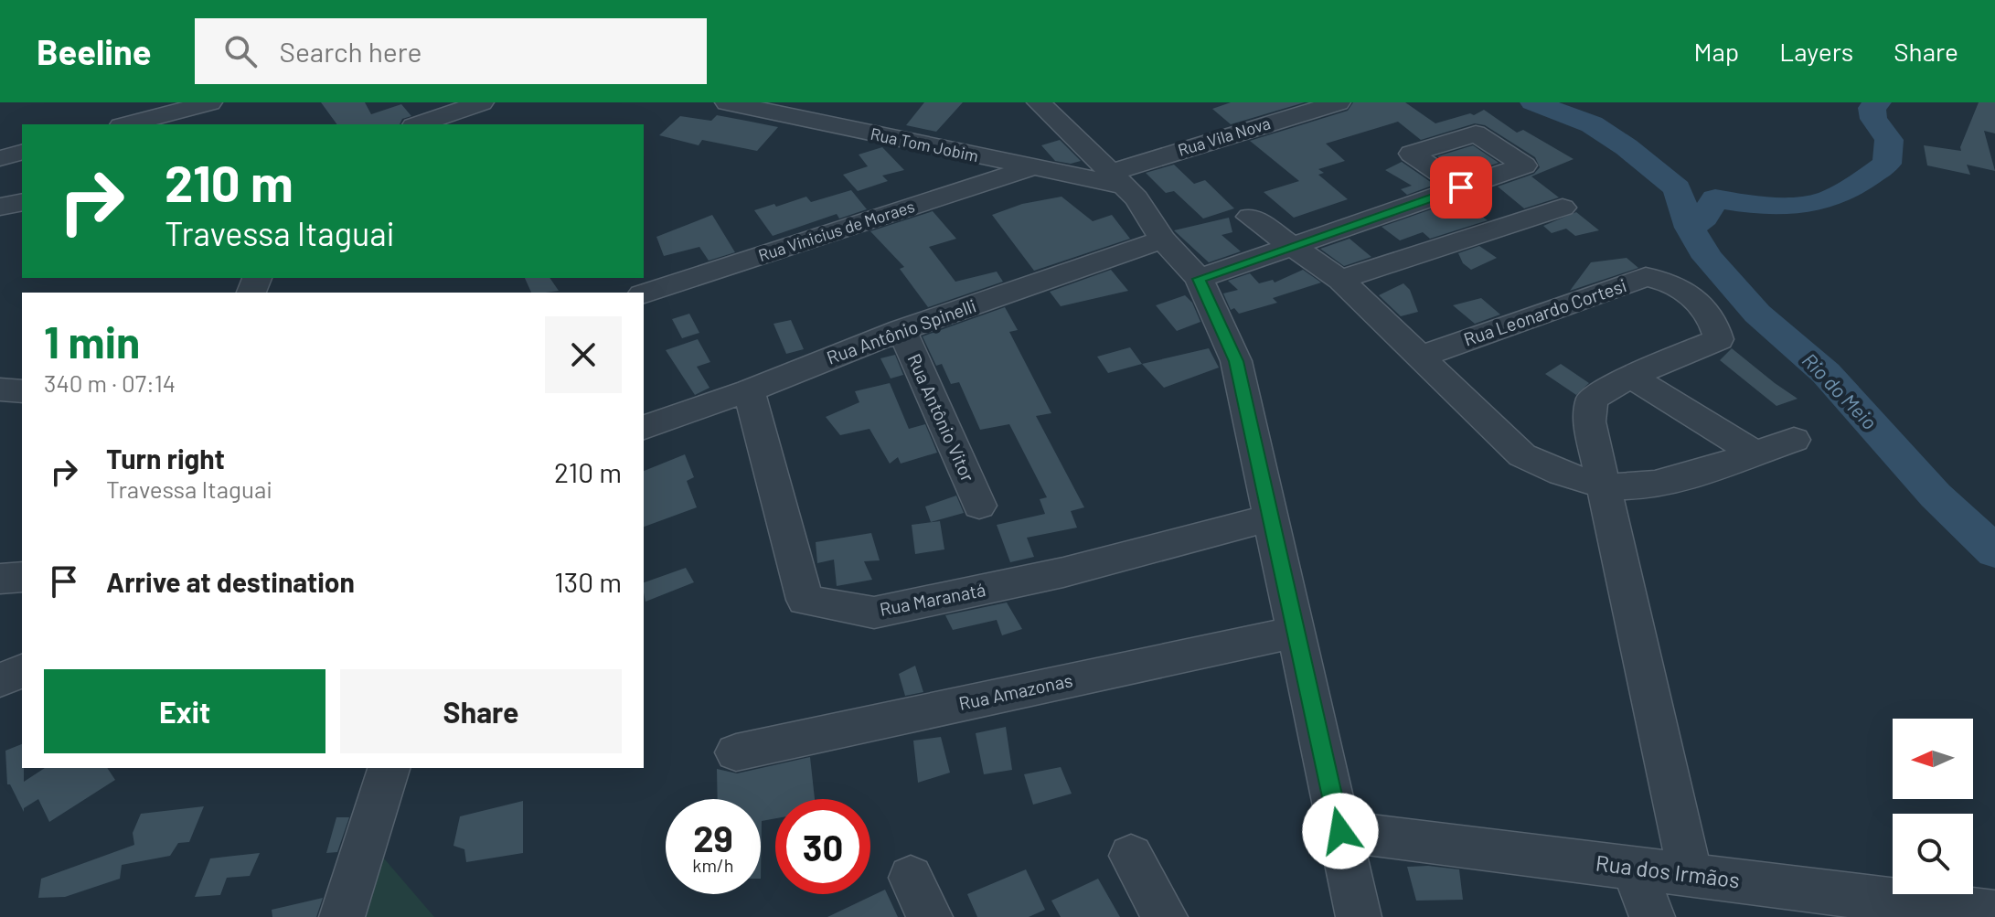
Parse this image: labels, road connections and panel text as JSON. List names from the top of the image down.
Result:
{
  "streets": {
    "street": [
      "Rua Vila Nova",
      "Rua Tom Jobim",
      "Rua Vinicius de Moraes",
      "Rua Leonardo Cortesi",
      "Rua Antônio Spinelli",
      "Rua Antônio Vitor",
      "Rua Maranatá",
      "Rua Amazonas",
      "Rua dos Irmãos"
    ]
  },
  "crossings": [
    ["Rua Vila Nova", "Rua Tom Jobim"],
    ["Rua Tom Jobim", "Rua Vinicius de Moraes"],
    ["Rua Leonardo Cortesi", "Rua dos Irmãos"],
    ["Rua Antônio Spinelli", "Rua Antônio Vitor"],
    ["Rua Antônio Spinelli", "Rua Maranatá"]
  ],
  "water": ["Rio do Meio"],
  "north": "left",
  "page": {
    "header": "Beeline",
    "search": "Search here",
    "nav": ["Map", "Layers", "Share"],
    "turn": ["210 m", "Travessa Itaguai"],
    "heading": ["1 min", "340 m · 07:14"],
    "list": [
      {
        "name": "Turn right",
        "note": "Travessa Itaguai",
        "value": "210 m"
      },
      {
        "name": "Arrive at destination",
        "value": "130 m"
      }
    ],
    "buttons": ["Exit", "Share"],
    "speed": "29 km/h",
    "limit": "30"
  }
}
